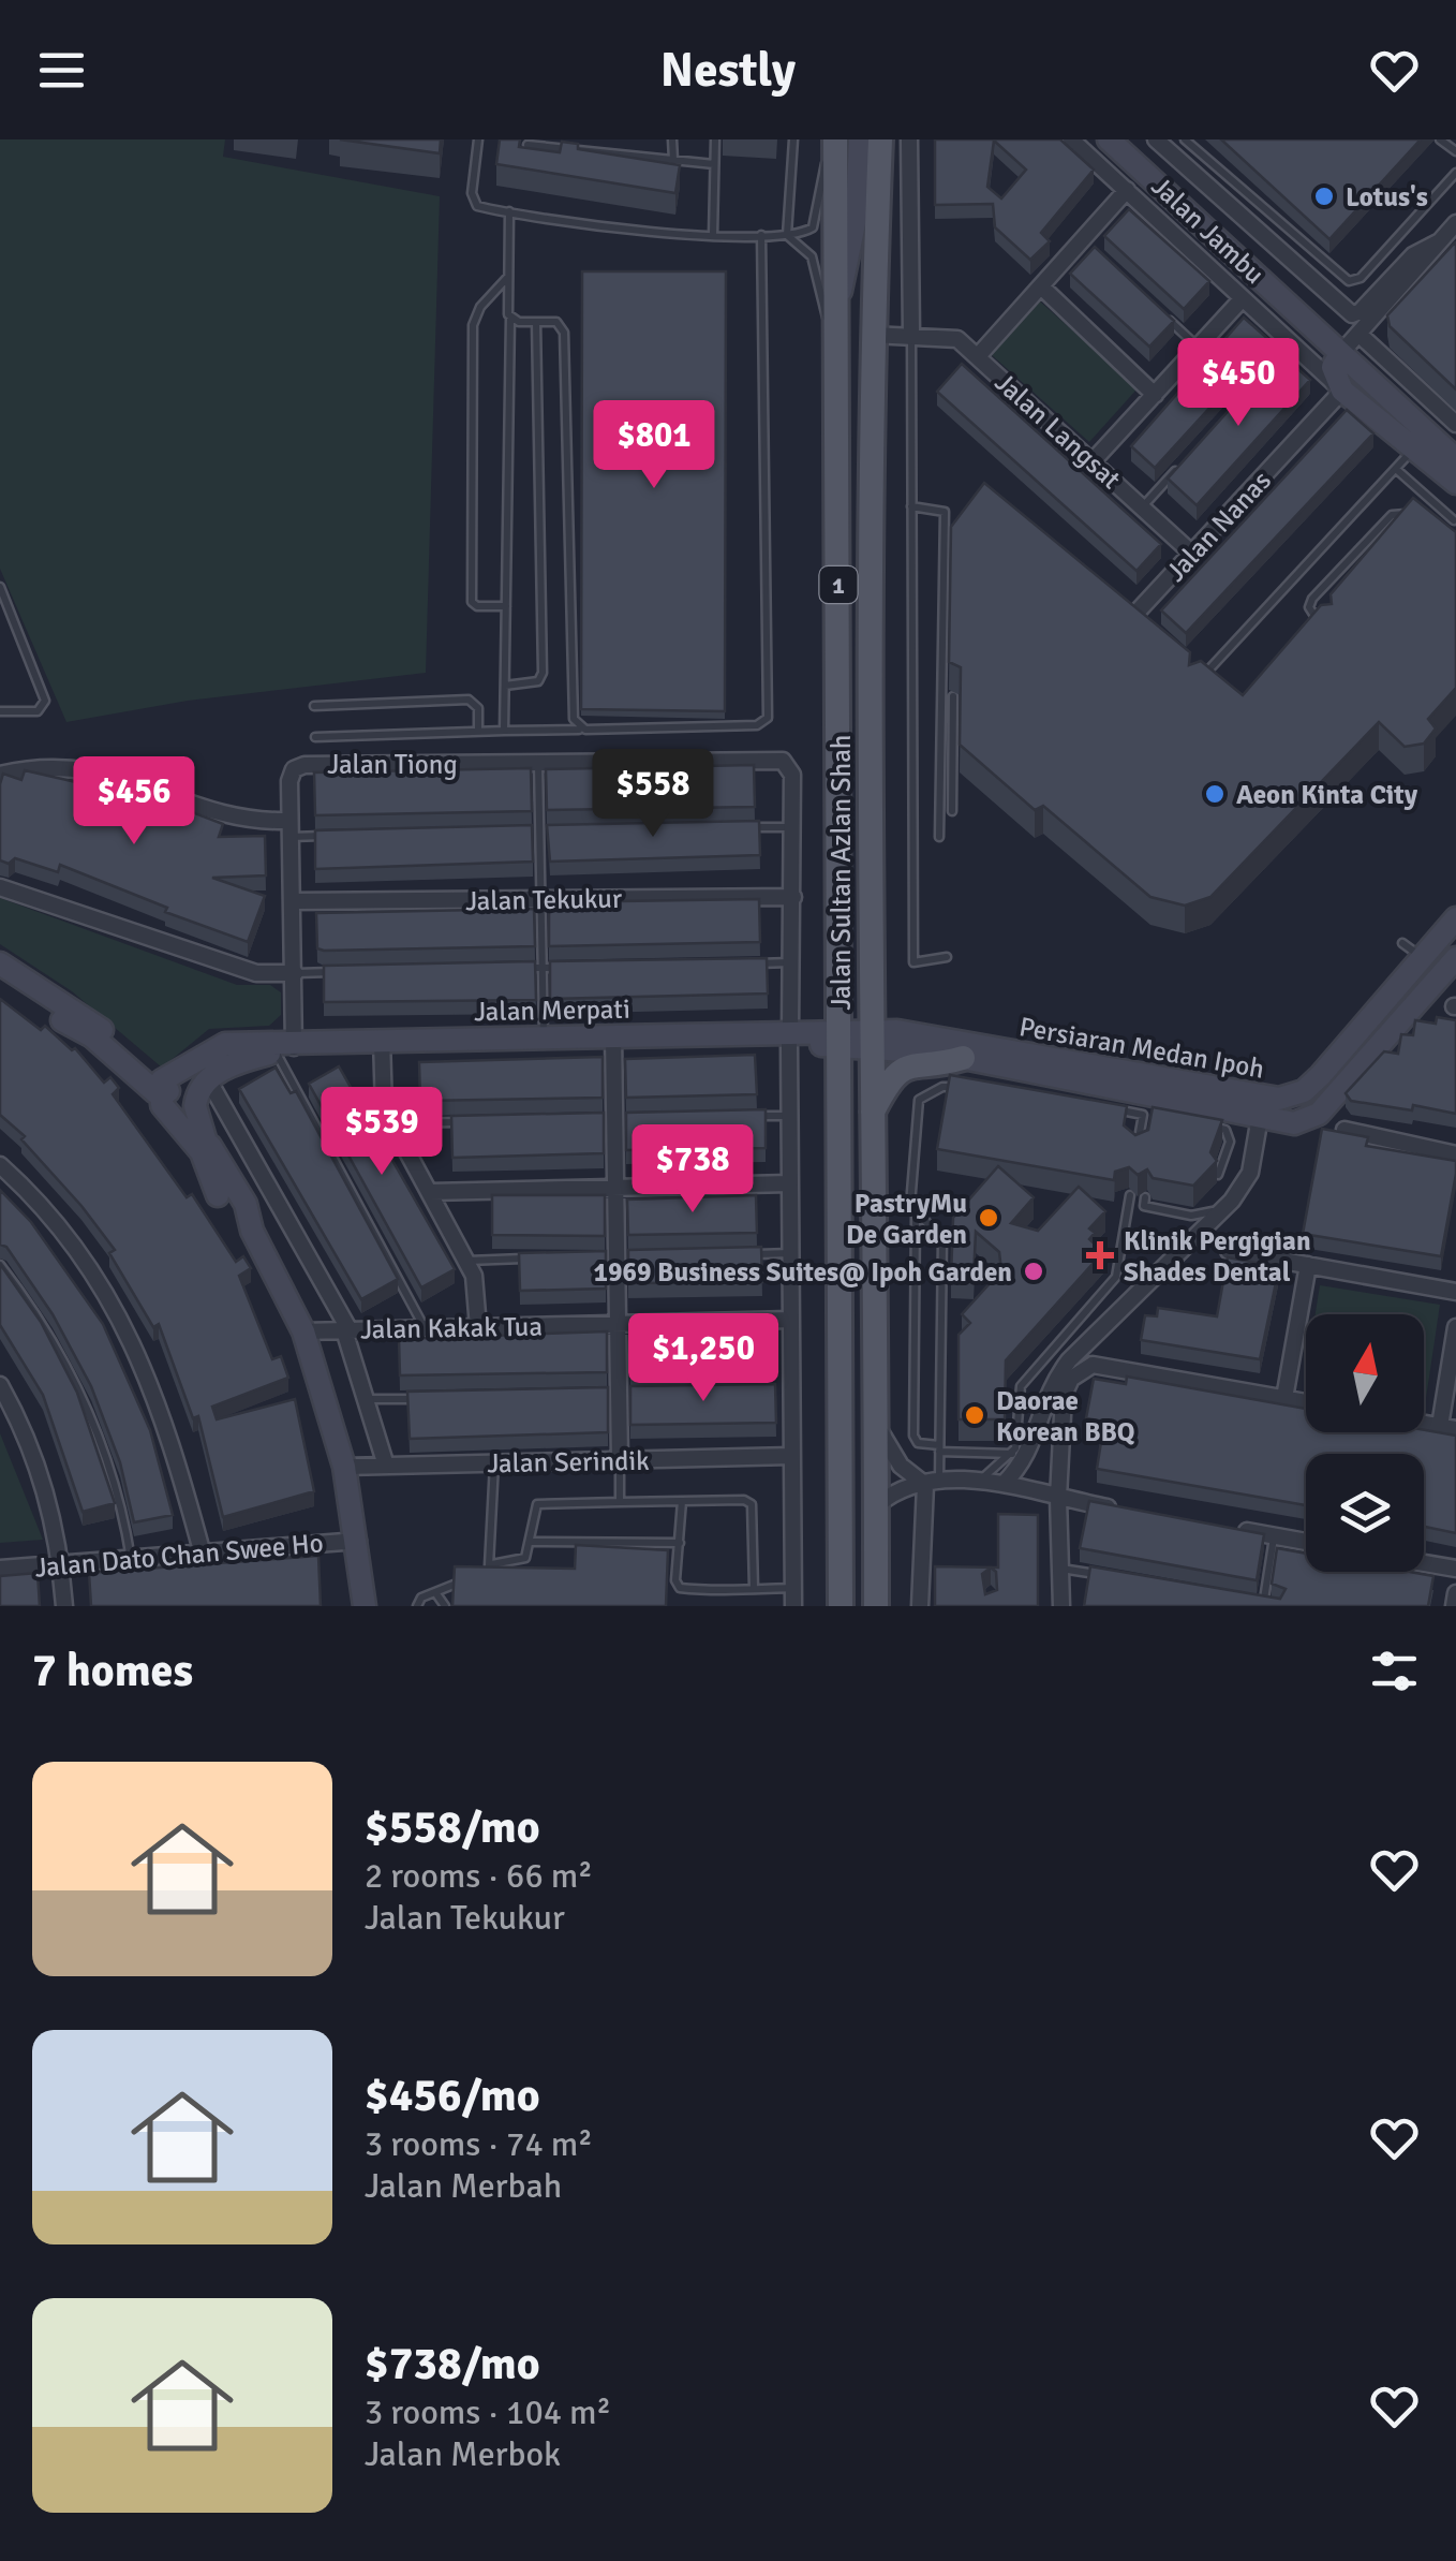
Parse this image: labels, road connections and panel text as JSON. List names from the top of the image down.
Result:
{
  "streets": {
    "main road": [
      "Jalan Jambu",
      "1",
      "Jalan Sultan Azlan Shah",
      "Jalan Merpati",
      "Persiaran Medan Ipoh"
    ],
    "street": [
      "Jalan Langsat",
      "Jalan Nanas",
      "Jalan Tiong",
      "Jalan Tekukur",
      "Jalan Kakak Tua",
      "Jalan Serindik",
      "Jalan Dato Chan Swee Ho"
    ]
  },
  "crossings": [
    ["Jalan Jambu", "Jalan Nanas"],
    ["Jalan Langsat", "Jalan Nanas"],
    ["Jalan Langsat", "Jalan Sultan Azlan Shah"],
    ["Jalan Tiong", "Jalan Tekukur"],
    ["Jalan Tiong", "Jalan Merpati"],
    ["Jalan Sultan Azlan Shah", "Jalan Merpati"],
    ["Jalan Sultan Azlan Shah", "Persiaran Medan Ipoh"],
    ["Jalan Merpati", "Persiaran Medan Ipoh"]
  ],
  "places": {
    "other": [
      "Lotus's",
      "Aeon Kinta City",
      "PastryMu De Garden",
      "1969 Business Suites@ Ipoh Garden",
      "Daorae Korean BBQ"
    ],
    "health": ["Klinik Pergigian Shades Dental"]
  },
  "north": "top",
  "page": {
    "header": "Nestly",
    "price": [
      "$450",
      "$801",
      "$558",
      "$456",
      "$539",
      "$738",
      "$1,250"
    ],
    "heading": "7 homes",
    "list": [
      {
        "name": "$558/mo",
        "note": "2 rooms · 66 m² · Jalan Tekukur"
      },
      {
        "name": "$456/mo",
        "note": "3 rooms · 74 m² · Jalan Merbah"
      },
      {
        "name": "$738/mo",
        "note": "3 rooms · 104 m² · Jalan Merbok"
      }
    ]
  }
}
